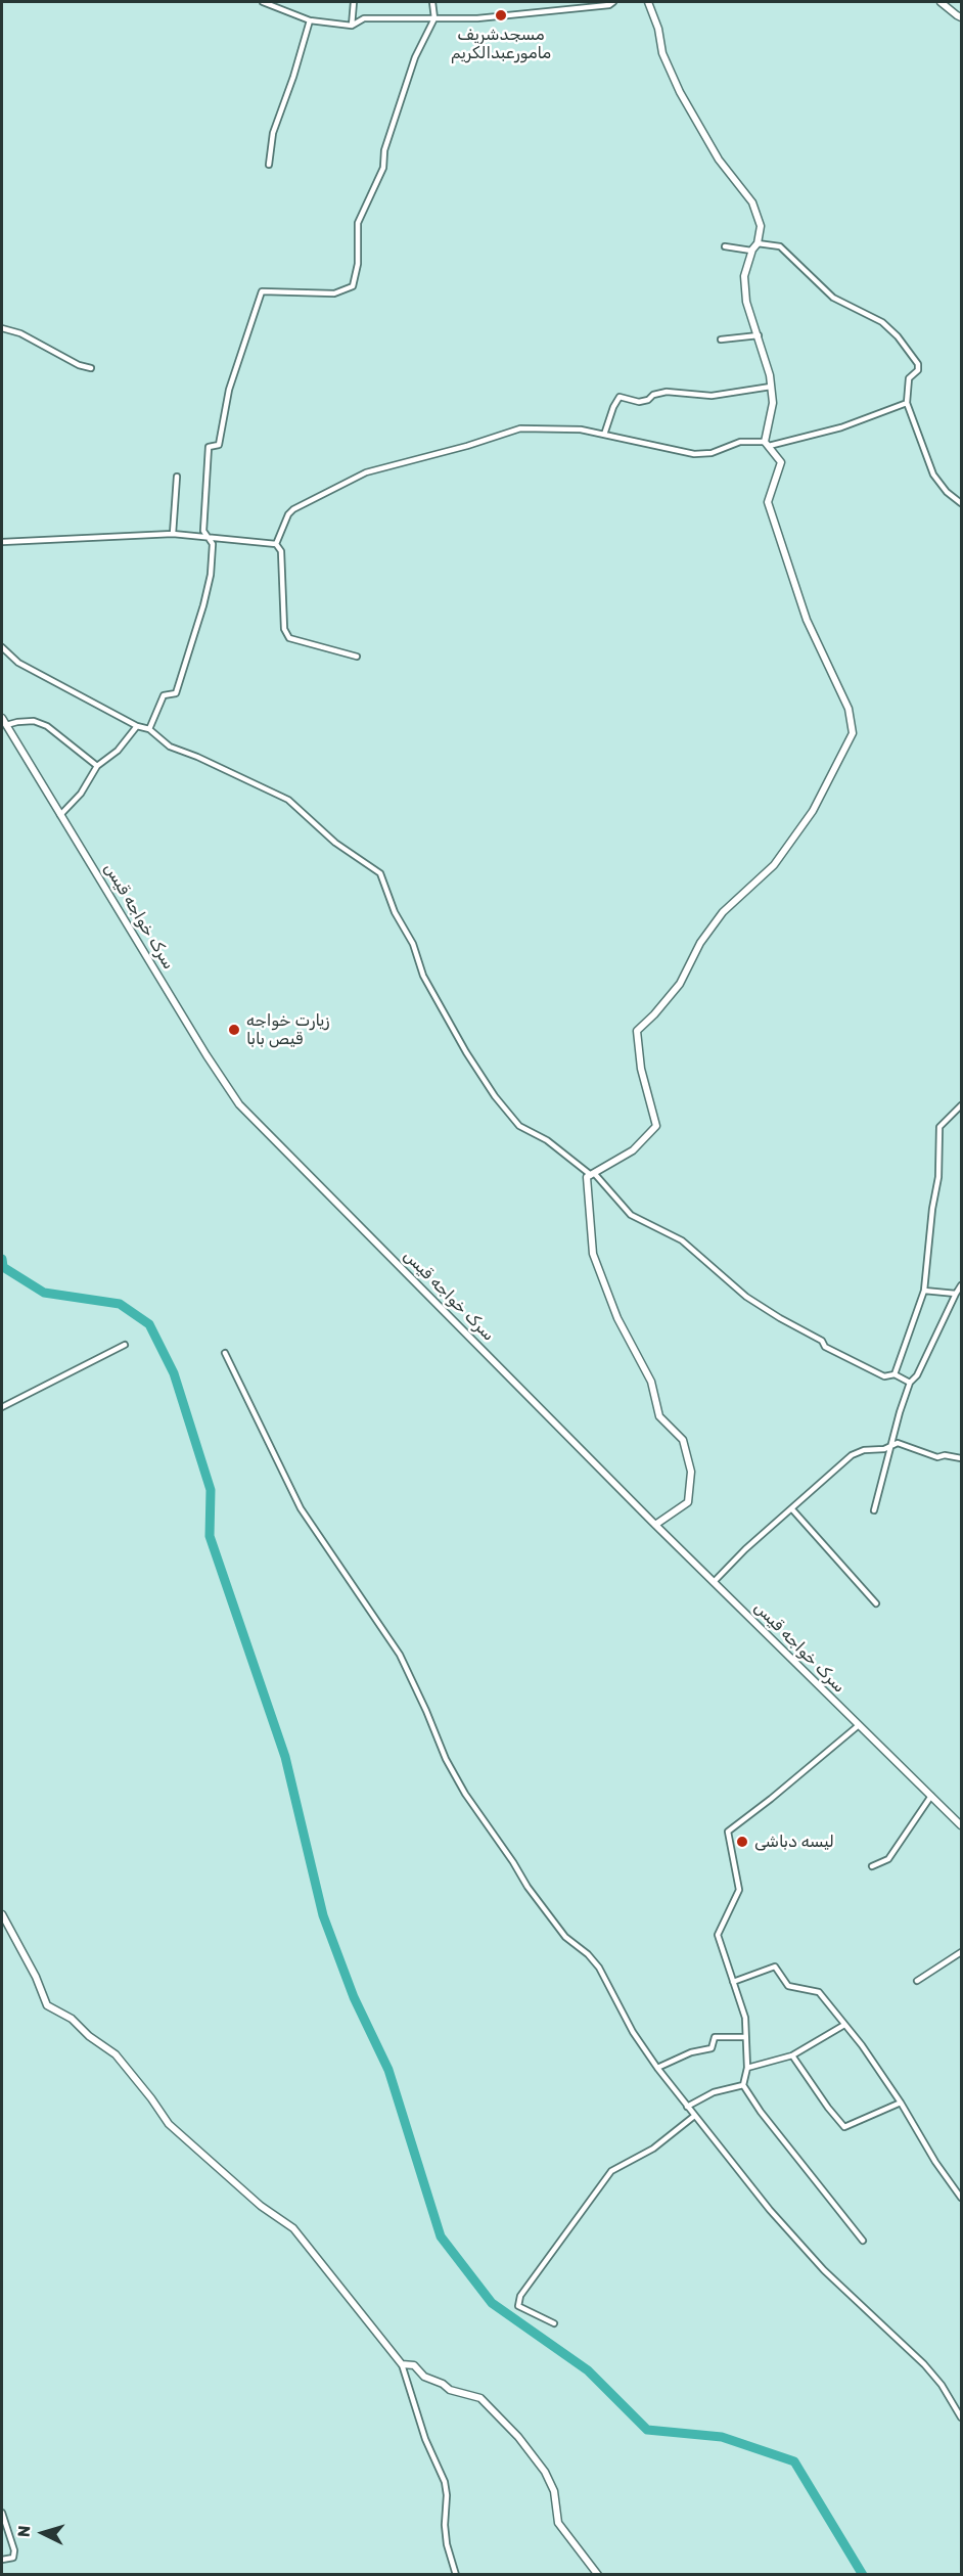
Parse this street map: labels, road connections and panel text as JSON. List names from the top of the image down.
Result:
{
  "streets": {
    "street": ["سرک خواجه قیس"]
  },
  "places": ["مسجدشریف مامورعبدالکریم", "زیارت خواجه قیص بابا", "لیسه دباشی"],
  "north": "left"
}
